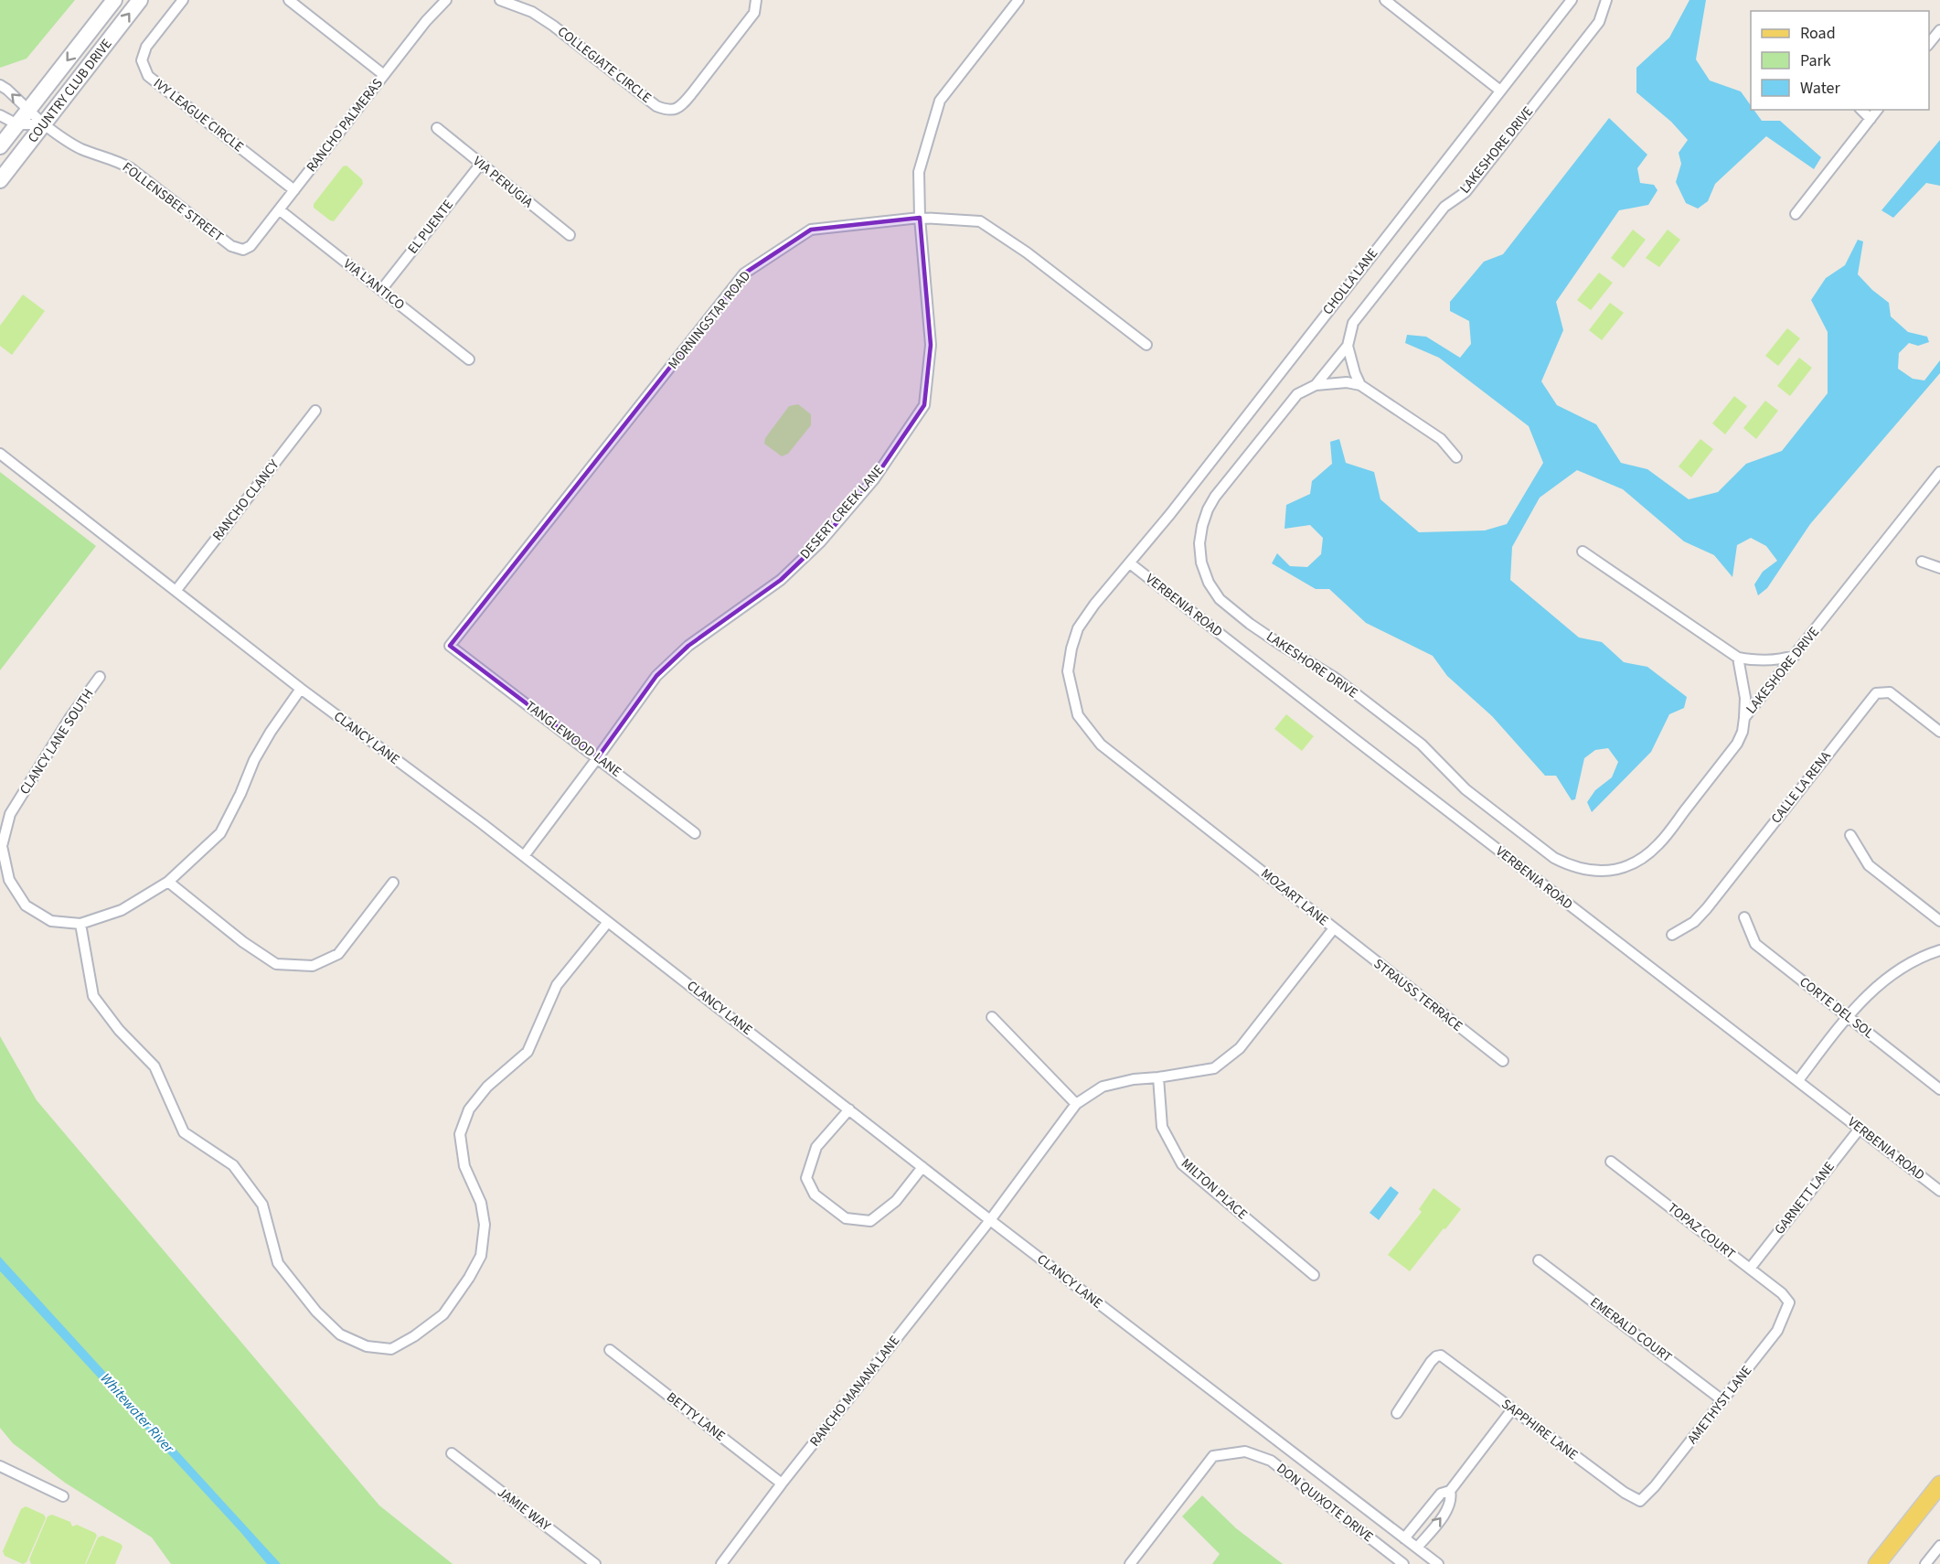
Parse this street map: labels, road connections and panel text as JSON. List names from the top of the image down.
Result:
{
  "streets": {
    "main road": ["COUNTRY CLUB DRIVE"],
    "street": [
      "COLLEGIATE CIRCLE",
      "IVY LEAGUE CIRCLE",
      "RANCHO PALMERAS",
      "LAKESHORE DRIVE",
      "VIA PERUGIA",
      "FOLLENSBEE STREET",
      "EL PUENTE",
      "CHOLLA LANE",
      "VIA L'ANTICO",
      "MORNINGSTAR ROAD",
      "RANCHO CLANCY",
      "DESERT CREEK LANE",
      "VERBENIA ROAD",
      "CLANCY LANE",
      "TANGLEWOOD LANE",
      "CLANCY LANE SOUTH",
      "CALLE LA RENA",
      "MOZART LANE",
      "STRAUSS TERRACE",
      "CORTE DEL SOL",
      "MILTON PLACE",
      "GARNETT LANE",
      "TOPAZ COURT",
      "EMERALD COURT",
      "RANCHO MANANA LANE",
      "AMETHYST LANE",
      "BETTY LANE",
      "SAPPHIRE LANE",
      "DON QUIXOTE DRIVE",
      "JAMIE WAY"
    ]
  },
  "crossings": [
    ["COUNTRY CLUB DRIVE", "FOLLENSBEE STREET"],
    ["IVY LEAGUE CIRCLE", "RANCHO PALMERAS"],
    ["RANCHO PALMERAS", "FOLLENSBEE STREET"],
    ["RANCHO PALMERAS", "VIA L'ANTICO"],
    ["VIA PERUGIA", "EL PUENTE"],
    ["EL PUENTE", "VIA L'ANTICO"],
    ["CHOLLA LANE", "VERBENIA ROAD"],
    ["CHOLLA LANE", "MOZART LANE"],
    ["MORNINGSTAR ROAD", "DESERT CREEK LANE"],
    ["MORNINGSTAR ROAD", "TANGLEWOOD LANE"],
    ["RANCHO CLANCY", "CLANCY LANE"],
    ["DESERT CREEK LANE", "CLANCY LANE"],
    ["DESERT CREEK LANE", "TANGLEWOOD LANE"],
    ["VERBENIA ROAD", "MOZART LANE"],
    ["VERBENIA ROAD", "GARNETT LANE"],
    ["CLANCY LANE", "CLANCY LANE SOUTH"],
    ["CLANCY LANE", "MOZART LANE"],
    ["CLANCY LANE", "RANCHO MANANA LANE"],
    ["MOZART LANE", "STRAUSS TERRACE"],
    ["MOZART LANE", "MILTON PLACE"],
    ["MOZART LANE", "RANCHO MANANA LANE"],
    ["GARNETT LANE", "TOPAZ COURT"],
    ["TOPAZ COURT", "AMETHYST LANE"],
    ["EMERALD COURT", "AMETHYST LANE"],
    ["RANCHO MANANA LANE", "BETTY LANE"],
    ["AMETHYST LANE", "SAPPHIRE LANE"]
  ],
  "water": ["Whitewater River"],
  "legend": ["Road", "Park", "Water"]
}
